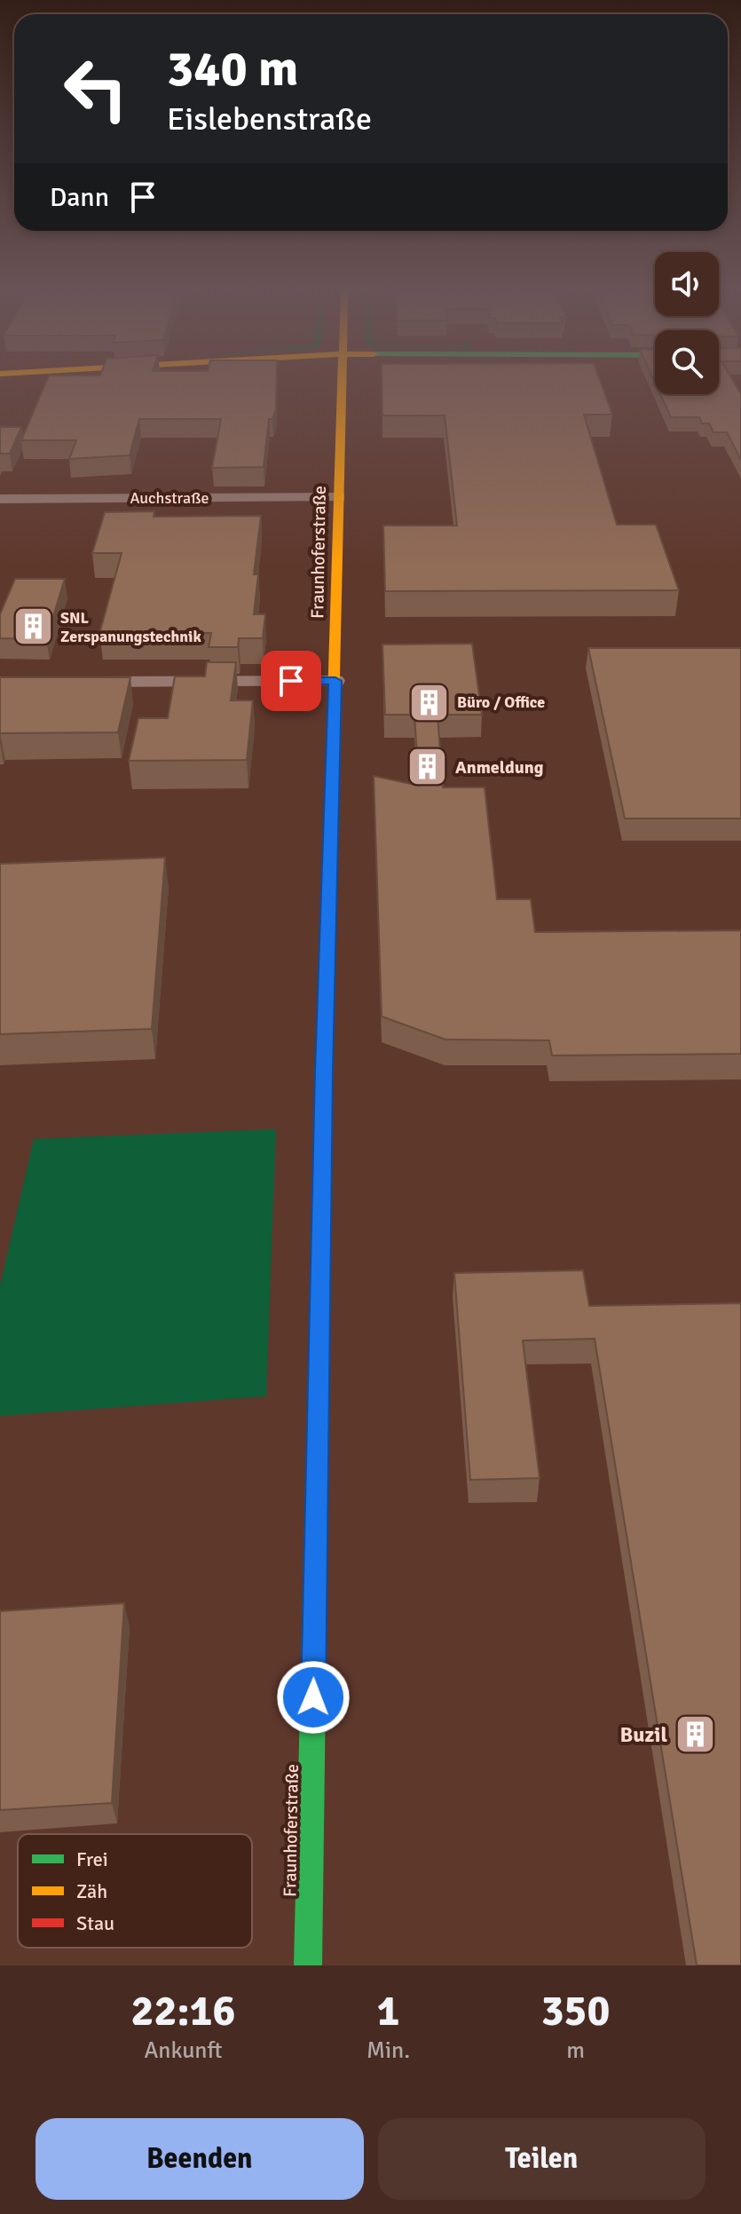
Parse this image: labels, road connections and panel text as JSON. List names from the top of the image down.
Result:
{
  "streets": {
    "street": ["Auchstraße", "Fraunhoferstraße"]
  },
  "crossings": [
    ["Auchstraße", "Fraunhoferstraße"]
  ],
  "places": {
    "building": [
      "SNL Zerspanungstechnik",
      "Büro / Office",
      "Anmeldung",
      "Buzil"
    ]
  },
  "legend": ["Frei", "Zäh", "Stau"],
  "page": {
    "turn": ["340 m", "Eislebenstraße"],
    "then": "Dann",
    "eta": [
      "22:16",
      "Ankunft",
      "1",
      "Min.",
      "350",
      "m"
    ],
    "buttons": ["Beenden", "Teilen"]
  }
}
